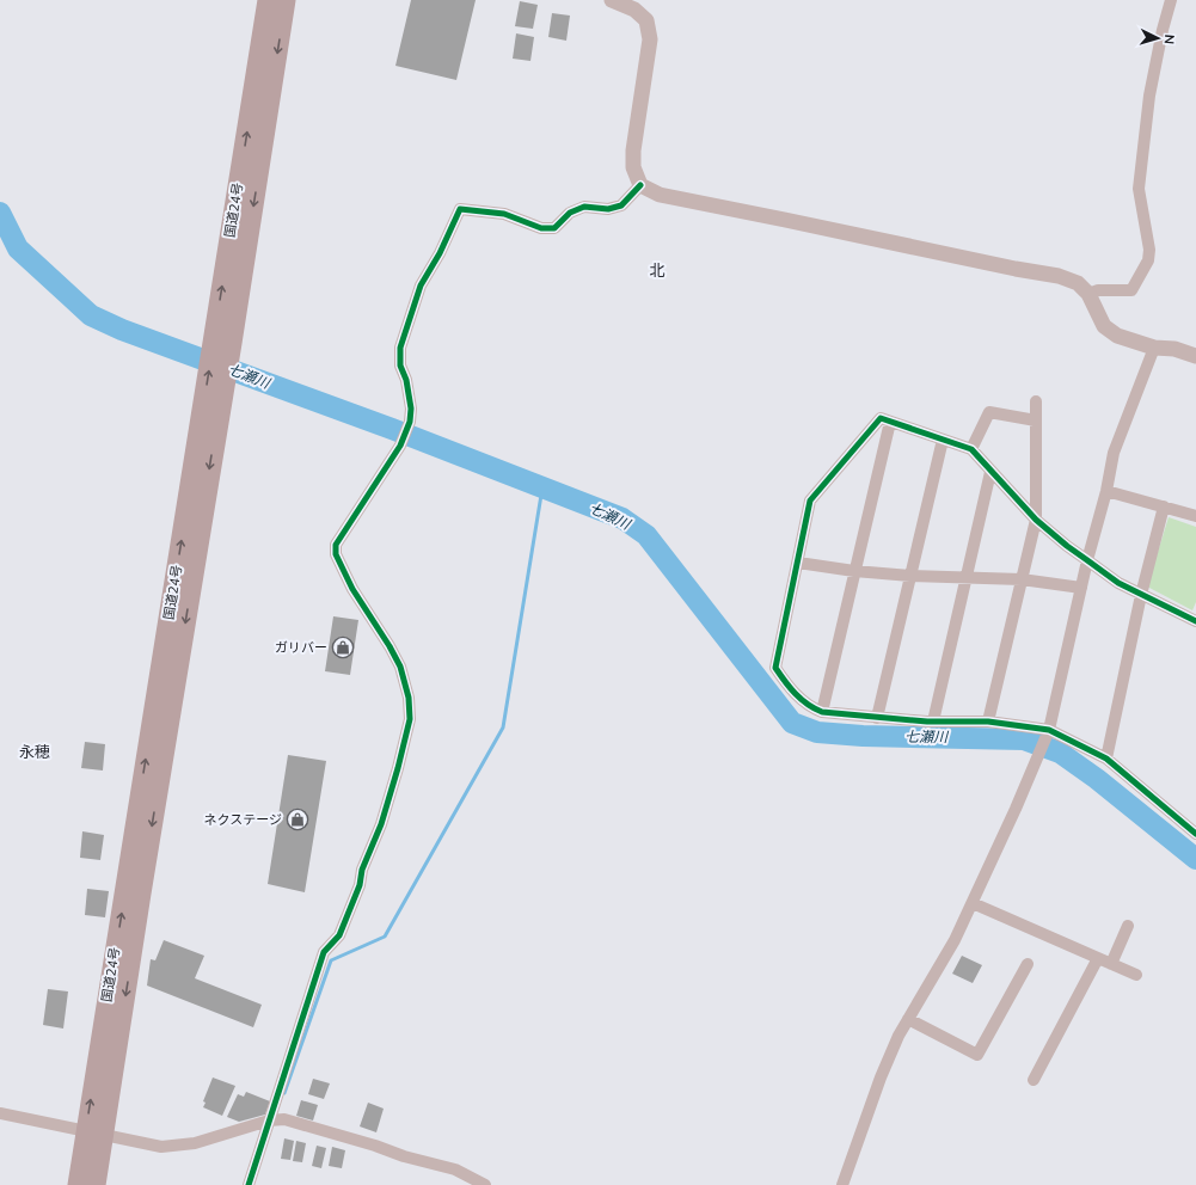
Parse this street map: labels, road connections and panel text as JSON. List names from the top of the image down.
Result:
{
  "streets": {
    "highway": ["国道24号"]
  },
  "districts": ["北", "永穂"],
  "water": ["七瀬川"],
  "places": {
    "shop": ["ガリバー", "ネクステージ"]
  },
  "north": "right"
}
